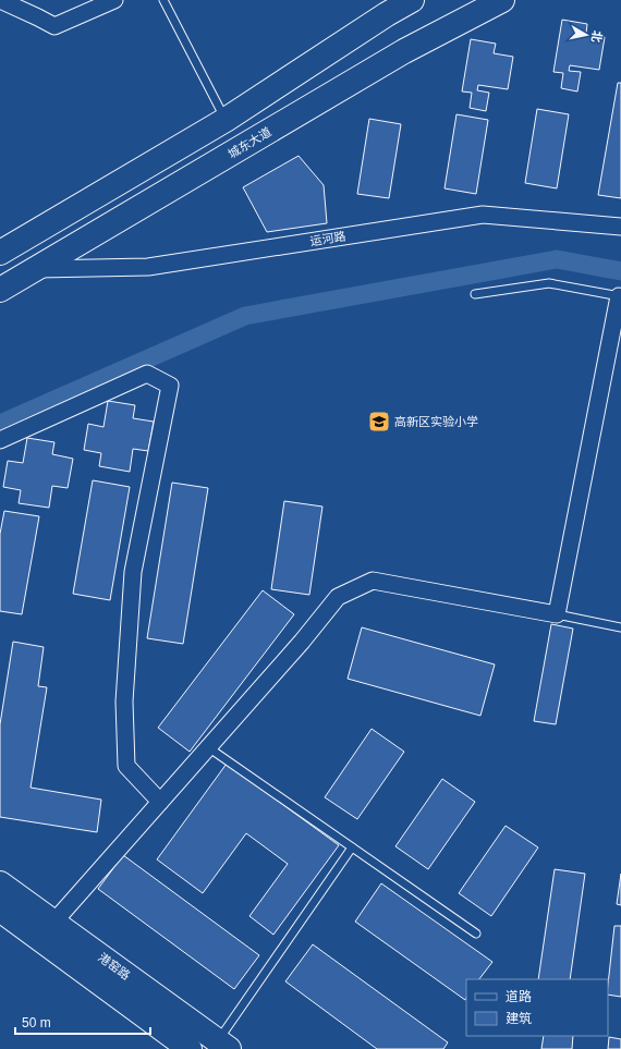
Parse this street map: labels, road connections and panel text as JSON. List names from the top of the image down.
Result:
{
  "streets": {
    "main road": ["城东大道", "港窑路"],
    "street": ["运河路"]
  },
  "crossings": [
    ["城东大道", "运河路"]
  ],
  "places": {
    "school or university": ["高新区实验小学"]
  },
  "legend": ["道路", "建筑"],
  "scale_bar": "50 m",
  "north": "right"
}
